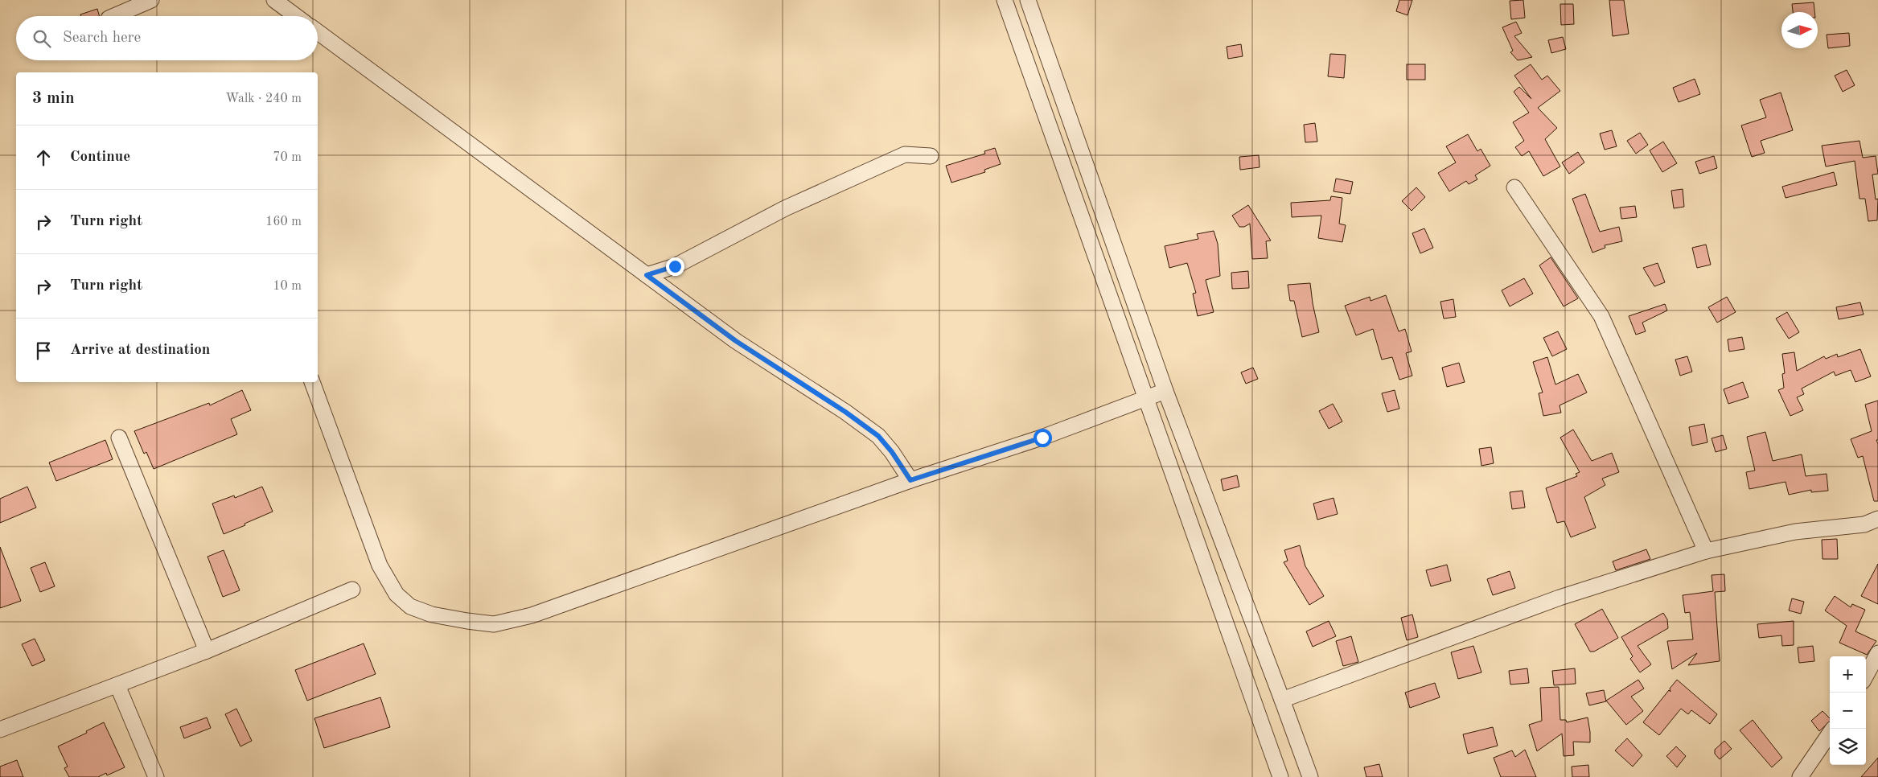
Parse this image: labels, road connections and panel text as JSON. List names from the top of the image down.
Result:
{
  "north": "right",
  "page": {
    "search": "Search here",
    "heading": ["3 min", "Walk · 240 m"],
    "list": [
      ["Continue", "70 m"],
      ["Turn right", "160 m"],
      ["Turn right", "10 m"],
      "Arrive at destination"
    ],
    "map_buttons": ["+", "−"]
  }
}
